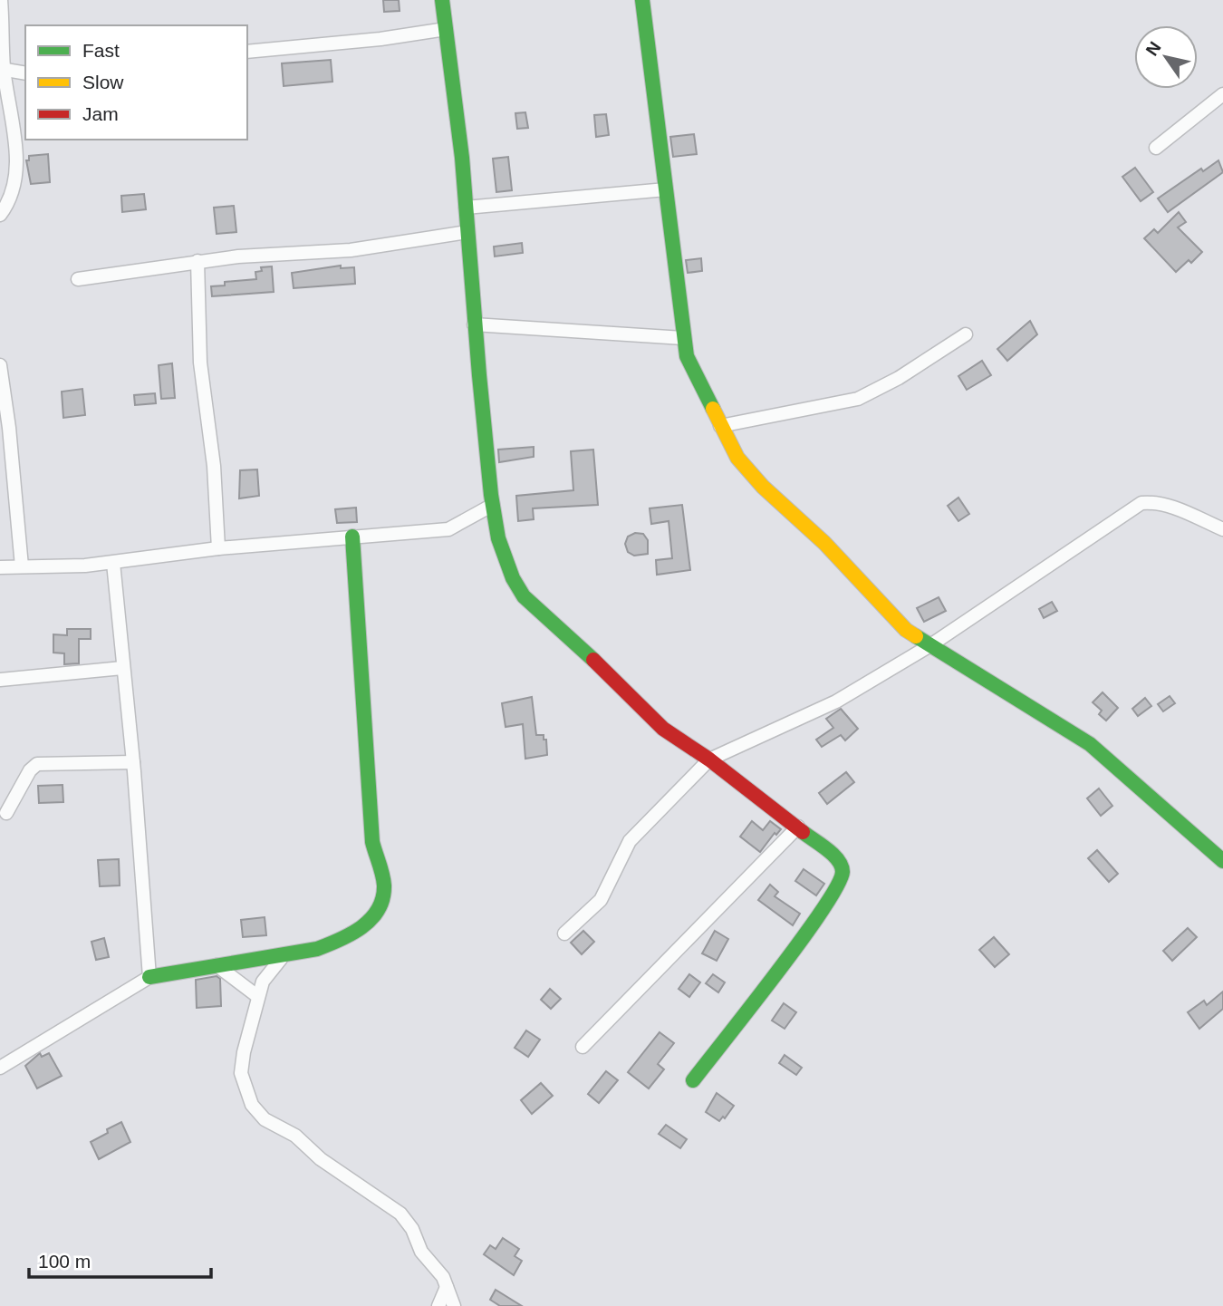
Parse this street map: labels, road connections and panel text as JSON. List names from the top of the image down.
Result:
{
  "legend": ["Fast", "Slow", "Jam"],
  "scale_bar": "100 m",
  "north": "top left"
}
